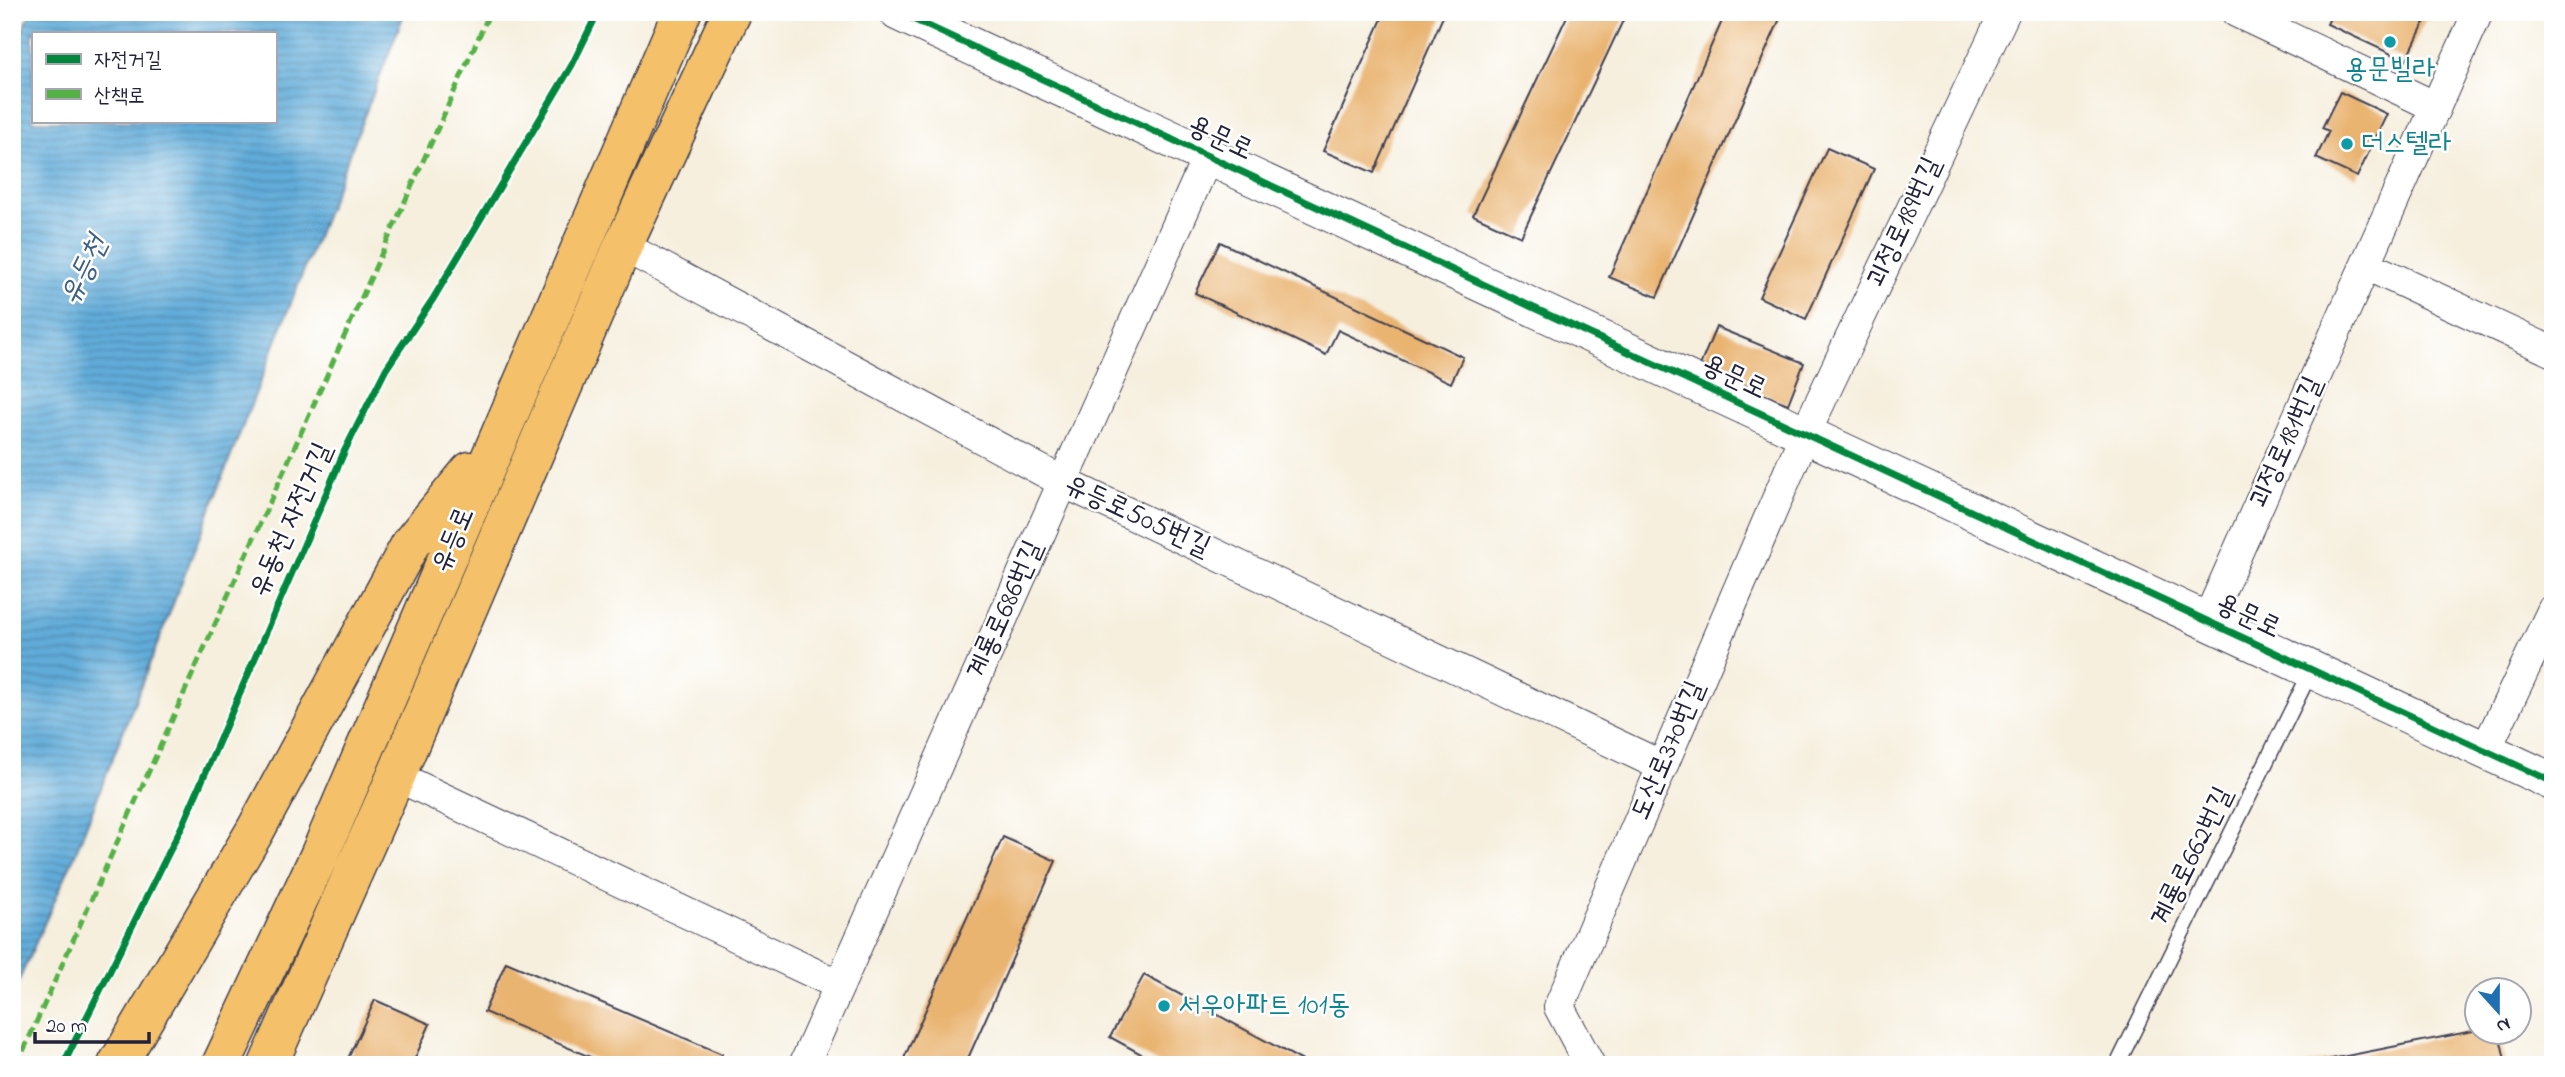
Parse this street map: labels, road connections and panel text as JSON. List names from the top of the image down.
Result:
{
  "streets": {
    "main road": ["유등로"],
    "street": [
      "용문로",
      "괴정로189번길",
      "괴정로181번길",
      "유등로505번길",
      "계룡로686번길",
      "도산로370번길"
    ],
    "lane": ["계룡로662번길"],
    "cycle path": ["유동천 자전거길"]
  },
  "crossings": [
    ["용문로", "괴정로189번길"],
    ["용문로", "괴정로181번길"],
    ["용문로", "계룡로686번길"],
    ["용문로", "도산로370번길"],
    ["용문로", "계룡로662번길"],
    ["괴정로189번길", "도산로370번길"],
    ["유등로505번길", "유등로"],
    ["유등로505번길", "계룡로686번길"],
    ["유등로505번길", "도산로370번길"]
  ],
  "water": ["유등천"],
  "places": ["용문빌라", "더스텔라", "서우아파트 101동"],
  "legend": ["자전거길", "산책로"],
  "scale_bar": "20 m",
  "north": "bottom"
}
